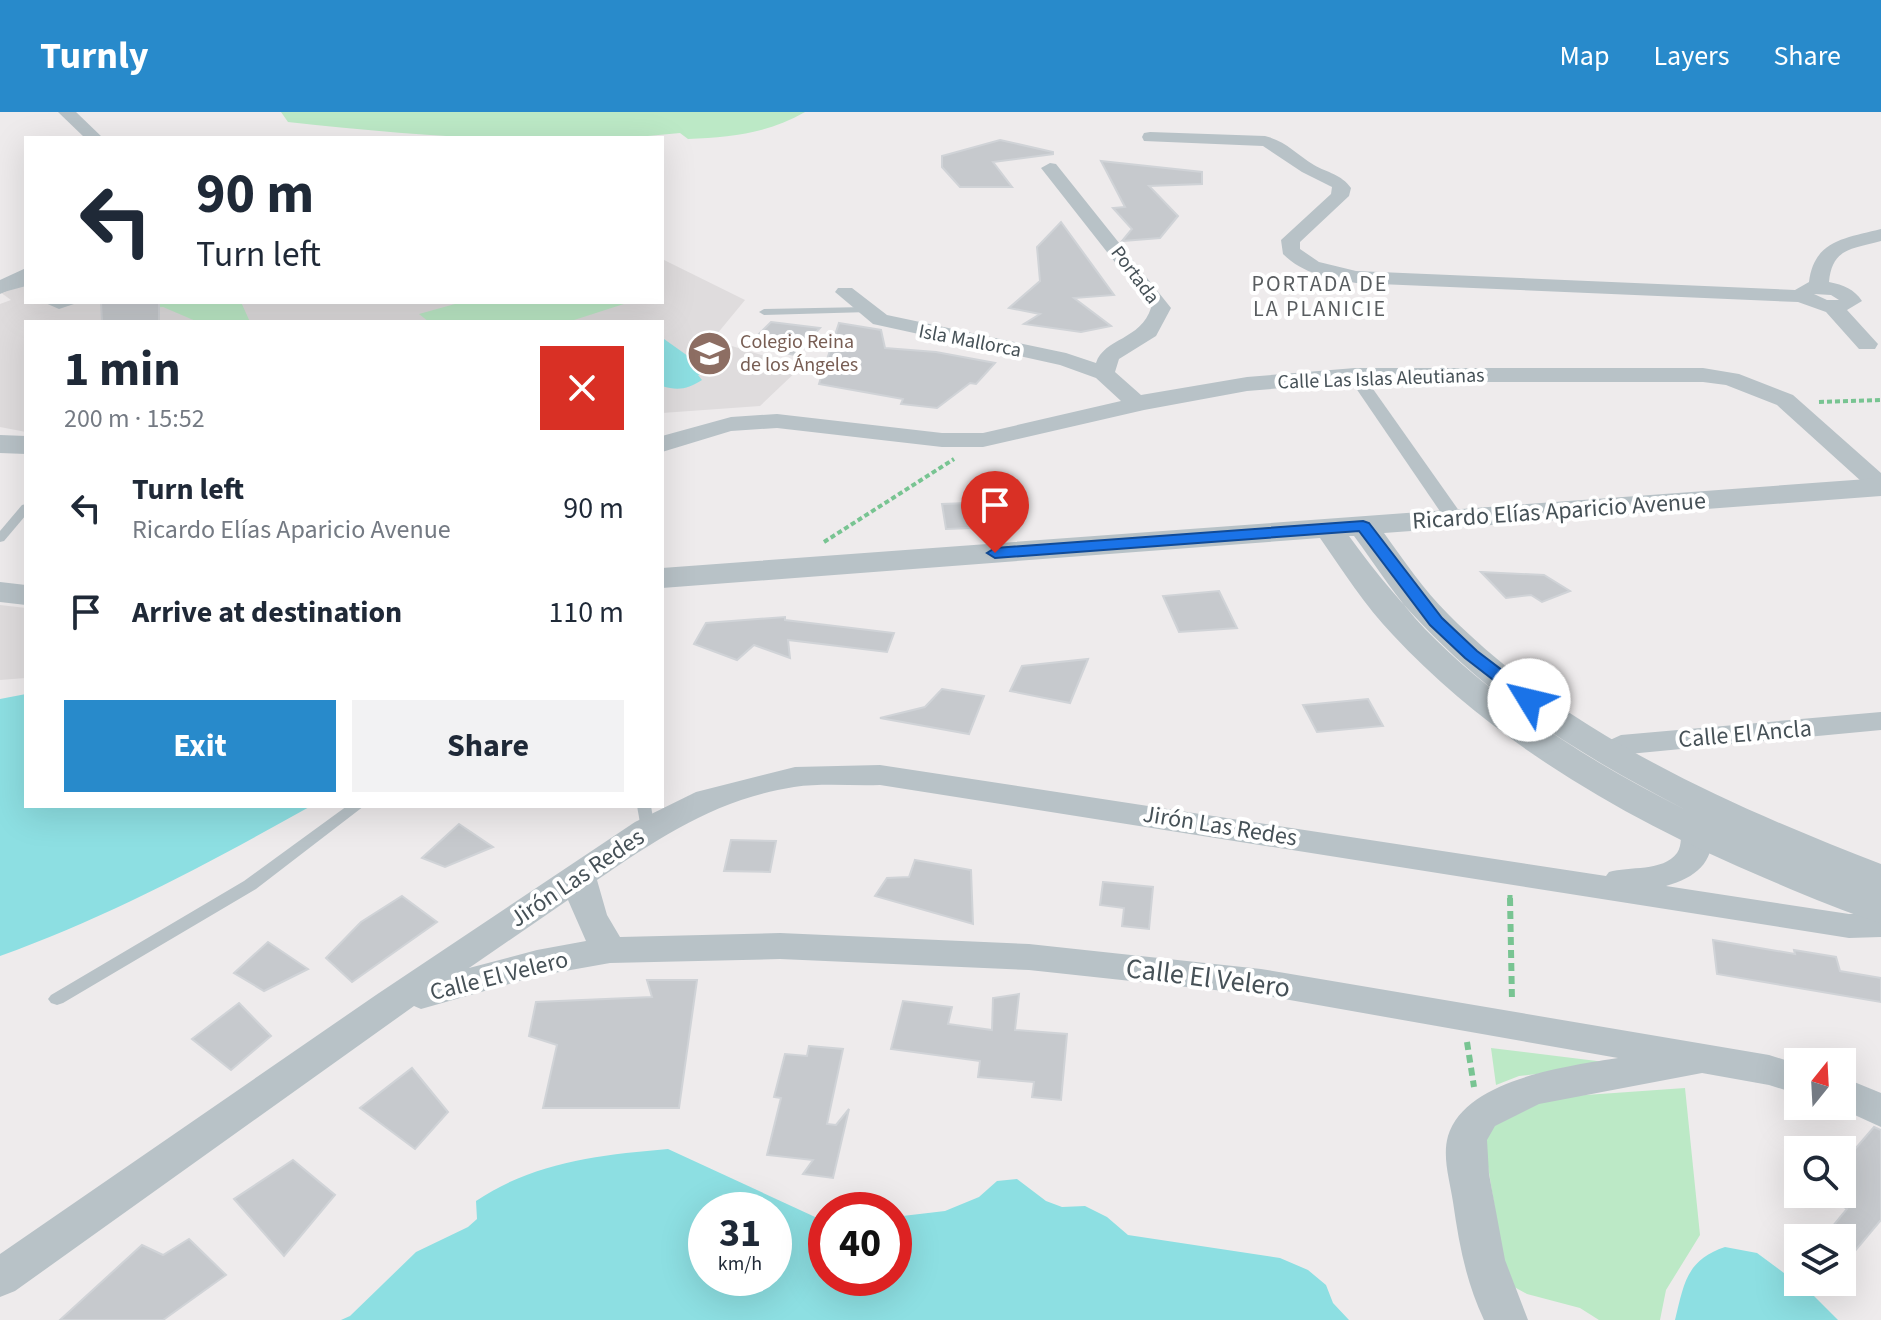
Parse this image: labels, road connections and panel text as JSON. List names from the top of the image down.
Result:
{
  "streets": {
    "street": [
      "Portada",
      "Isla Mallorca",
      "Calle Las Islas Aleutianas",
      "Ricardo Elías Aparicio Avenue",
      "Calle El Ancla",
      "Jirón Las Redes",
      "Calle El Velero"
    ]
  },
  "crossings": [
    ["Portada", "Isla Mallorca"],
    ["Calle Las Islas Aleutianas", "Ricardo Elías Aparicio Avenue"],
    ["Jirón Las Redes", "Calle El Velero"]
  ],
  "districts": ["PORTADA DE LA PLANICIE"],
  "places": {
    "school or university": ["Colegio Reina de los Ángeles"]
  },
  "north": "top",
  "page": {
    "header": "Turnly",
    "nav": ["Map", "Layers", "Share"],
    "turn": ["90 m", "Turn left"],
    "heading": ["1 min", "200 m · 15:52"],
    "list": [
      {
        "name": "Turn left",
        "note": "Ricardo Elías Aparicio Avenue",
        "value": "90 m"
      },
      {
        "name": "Arrive at destination",
        "value": "110 m"
      }
    ],
    "buttons": ["Exit", "Share"],
    "speed": "31 km/h",
    "limit": "40"
  }
}
